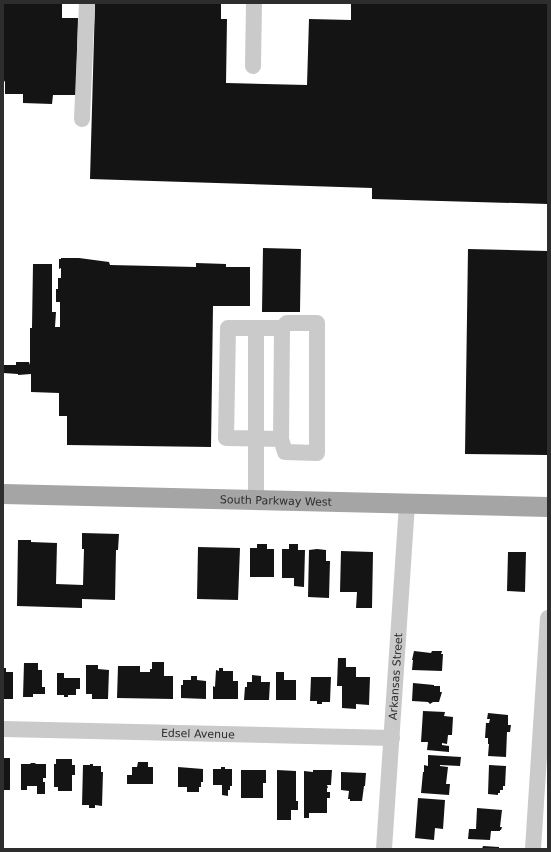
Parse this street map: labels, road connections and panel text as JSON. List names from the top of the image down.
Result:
{
  "streets": {
    "main road": ["South Parkway West"],
    "street": ["Arkansas Street", "Edsel Avenue"]
  },
  "crossings": [
    ["South Parkway West", "Arkansas Street"],
    ["Arkansas Street", "Edsel Avenue"]
  ]
}
